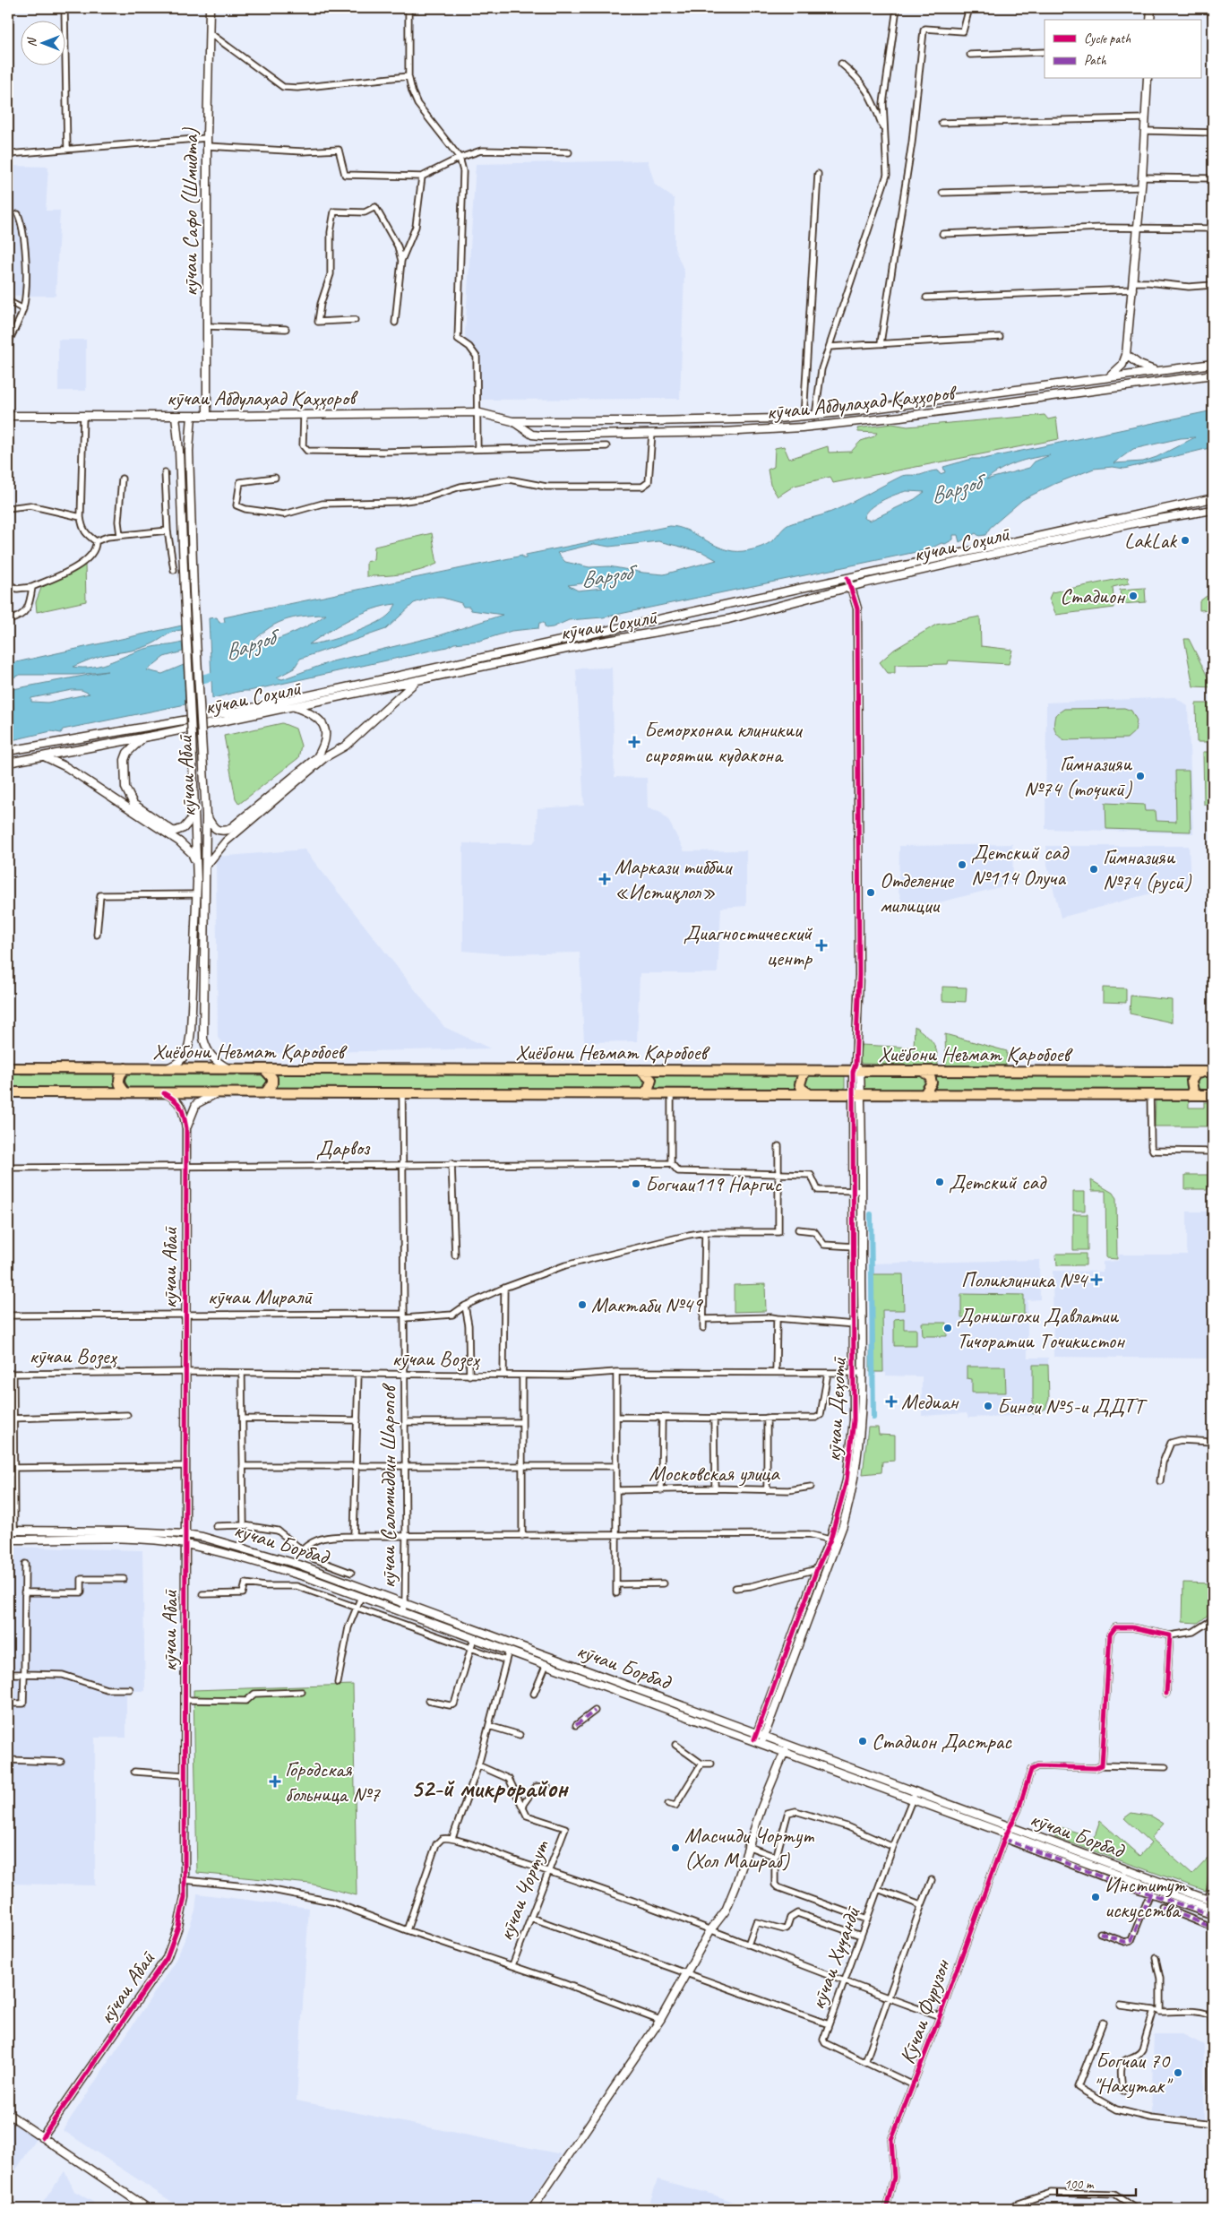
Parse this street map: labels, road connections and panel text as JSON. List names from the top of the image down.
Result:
{
  "streets": {
    "highway": ["Хиёбони Неъмат Қаробоев"],
    "main road": [
      "кӯчаи Сафо (Шмидта)",
      "кӯчаи Абдулаҳад Қаҳҳоров",
      "кӯчаи Соҳилӣ",
      "кӯчаи Абаӣ",
      "кӯчаи Деҳотӣ",
      "кӯчаи Борбад"
    ],
    "street": [
      "Дарвоз",
      "кӯчаи Миралӣ",
      "кӯчаи Возеҳ",
      "Московская улица",
      "кӯчаи Саломиддин Шаропов",
      "кӯчаи Чортут",
      "кӯчаи Хуҷандӣ",
      "Кӯчаи Фурузон"
    ]
  },
  "crossings": [
    ["кӯчаи Сафо (Шмидта)", "кӯчаи Абдулаҳад Қаҳҳоров"],
    ["кӯчаи Абдулаҳад Қаҳҳоров", "кӯчаи Абаӣ"],
    ["кӯчаи Соҳилӣ", "кӯчаи Деҳотӣ"],
    ["кӯчаи Абаӣ", "Хиёбони Неъмат Қаробоев"],
    ["кӯчаи Абаӣ", "Дарвоз"],
    ["кӯчаи Абаӣ", "кӯчаи Миралӣ"],
    ["кӯчаи Абаӣ", "кӯчаи Возеҳ"],
    ["кӯчаи Абаӣ", "кӯчаи Борбад"],
    ["Хиёбони Неъмат Қаробоев", "кӯчаи Деҳотӣ"],
    ["Хиёбони Неъмат Қаробоев", "кӯчаи Саломиддин Шаропов"],
    ["Дарвоз", "кӯчаи Саломиддин Шаропов"],
    ["кӯчаи Миралӣ", "кӯчаи Саломиддин Шаропов"],
    ["кӯчаи Возеҳ", "кӯчаи Деҳотӣ"],
    ["кӯчаи Возеҳ", "кӯчаи Саломиддин Шаропов"],
    ["кӯчаи Деҳотӣ", "кӯчаи Борбад"],
    ["кӯчаи Саломиддин Шаропов", "кӯчаи Борбад"],
    ["кӯчаи Борбад", "кӯчаи Хуҷандӣ"],
    ["кӯчаи Борбад", "Кӯчаи Фурузон"],
    ["кӯчаи Хуҷандӣ", "Кӯчаи Фурузон"]
  ],
  "districts": ["52-й микрорайон"],
  "water": ["Варзоб"],
  "places": {
    "other": [
      "LakLak",
      "Стадион",
      "Гимназияи №74 (тоҷикӣ)",
      "Детский сад №114 Олуча",
      "Гимназияи №74 (русӣ)",
      "Отделение милиции",
      "Детский сад",
      "Богчаи119 Наргис",
      "Мактаби №49",
      "Донишгохи Давлатии Тичоратии Точикистон",
      "Бинои №5-и ДДТТ",
      "Стадион Дастрас",
      "Масчиди Чортут (Хол Машраб)",
      "Институт искусства",
      "Богчаи 70 \"Нахутак\""
    ],
    "health": [
      "Беморхонаи клиникии сироятии кудакона",
      "Маркази тиббии «Истиқлол»",
      "Диагностический центр",
      "Поликлиника №4",
      "Медиан",
      "Городская больница №7"
    ]
  },
  "legend": ["Cycle path", "Path"],
  "scale_bar": "100 m",
  "north": "left"
}
